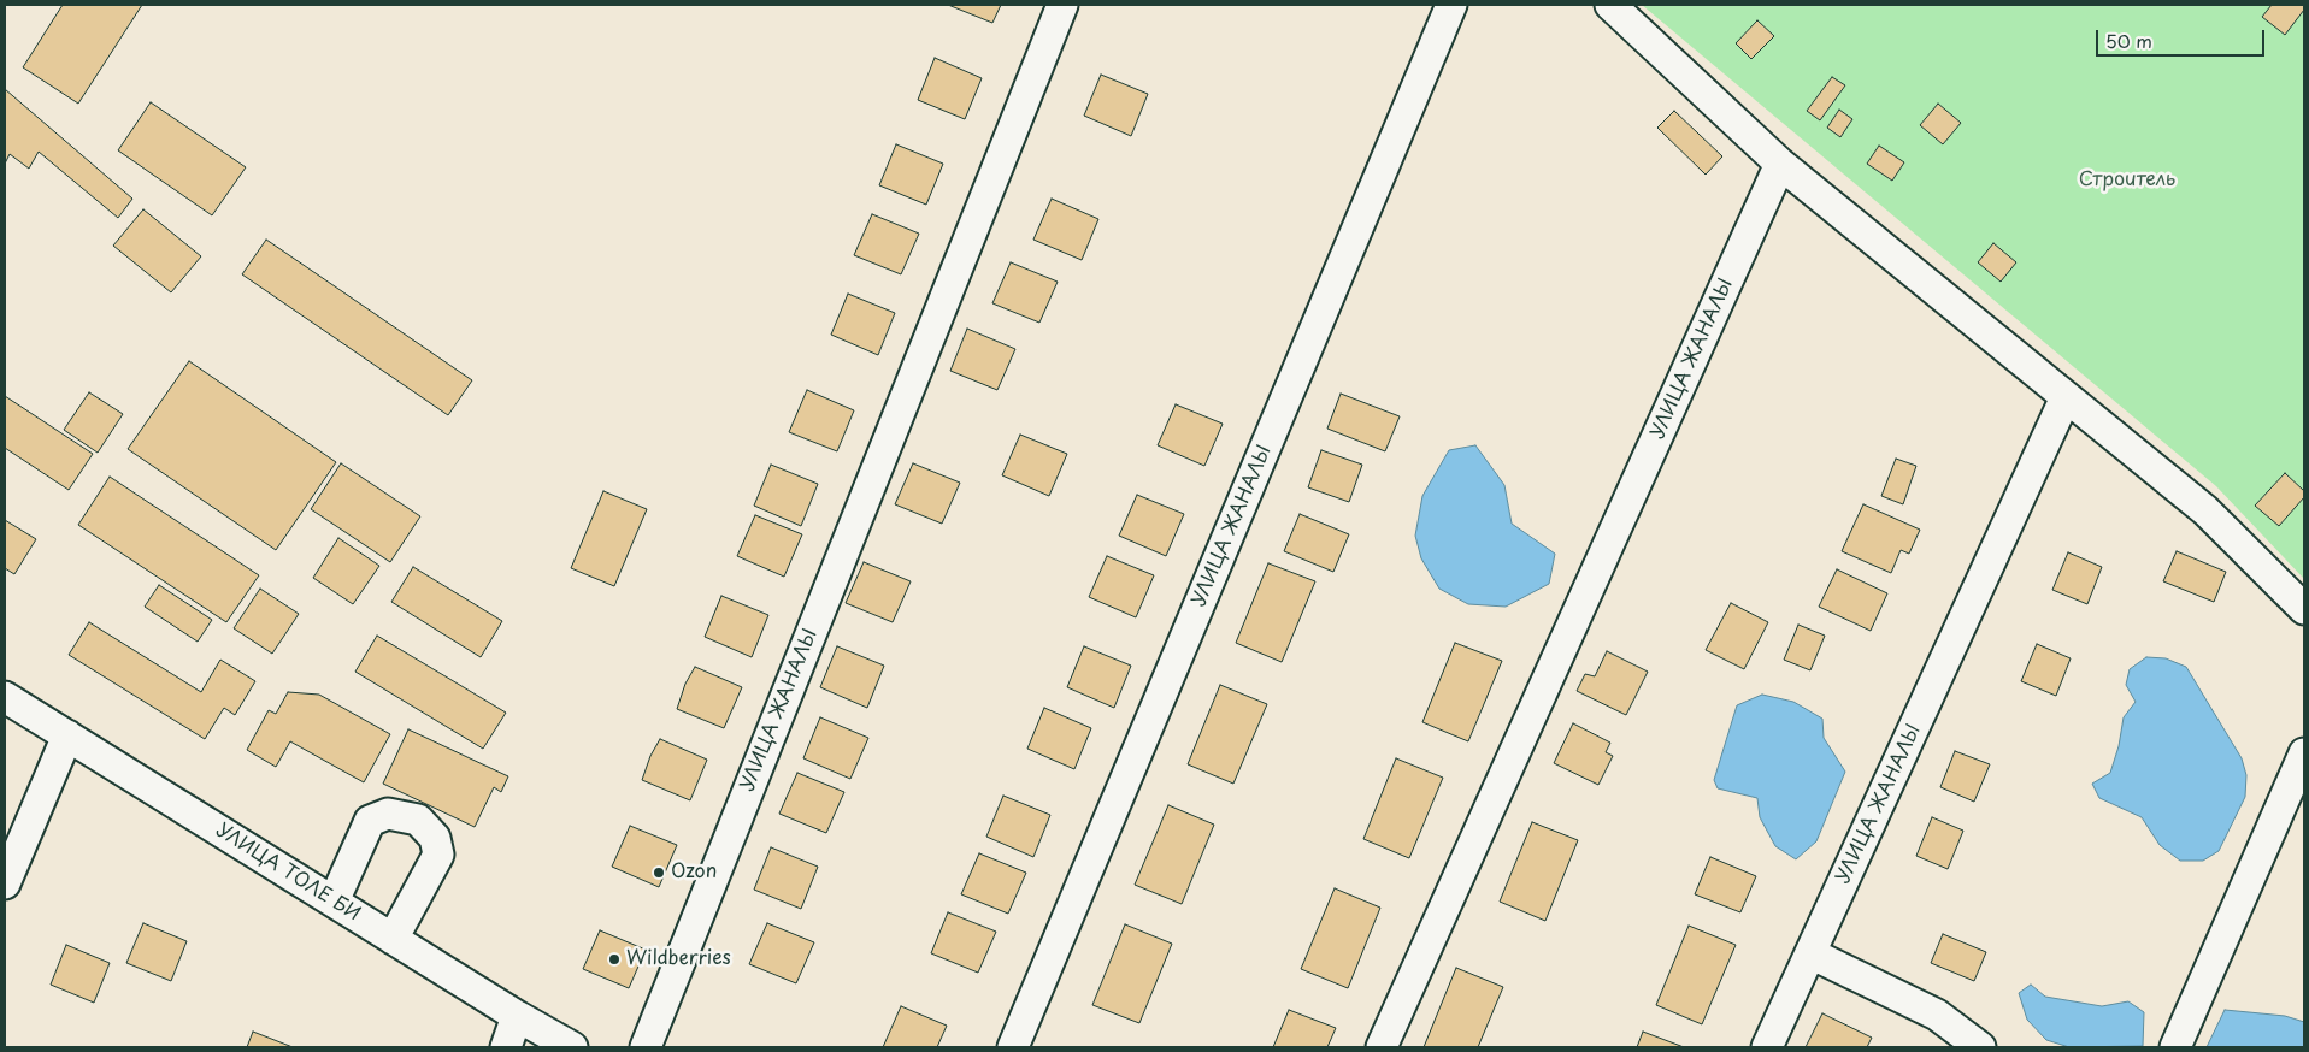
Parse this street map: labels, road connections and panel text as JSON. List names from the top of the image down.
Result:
{
  "streets": {
    "street": ["УЛИЦА ЖАНАЛЫ", "УЛИЦА ТОЛЕ БИ"]
  },
  "parks": ["Строитель"],
  "places": ["Ozon", "Wildberries"],
  "scale_bar": "50 m"
}
